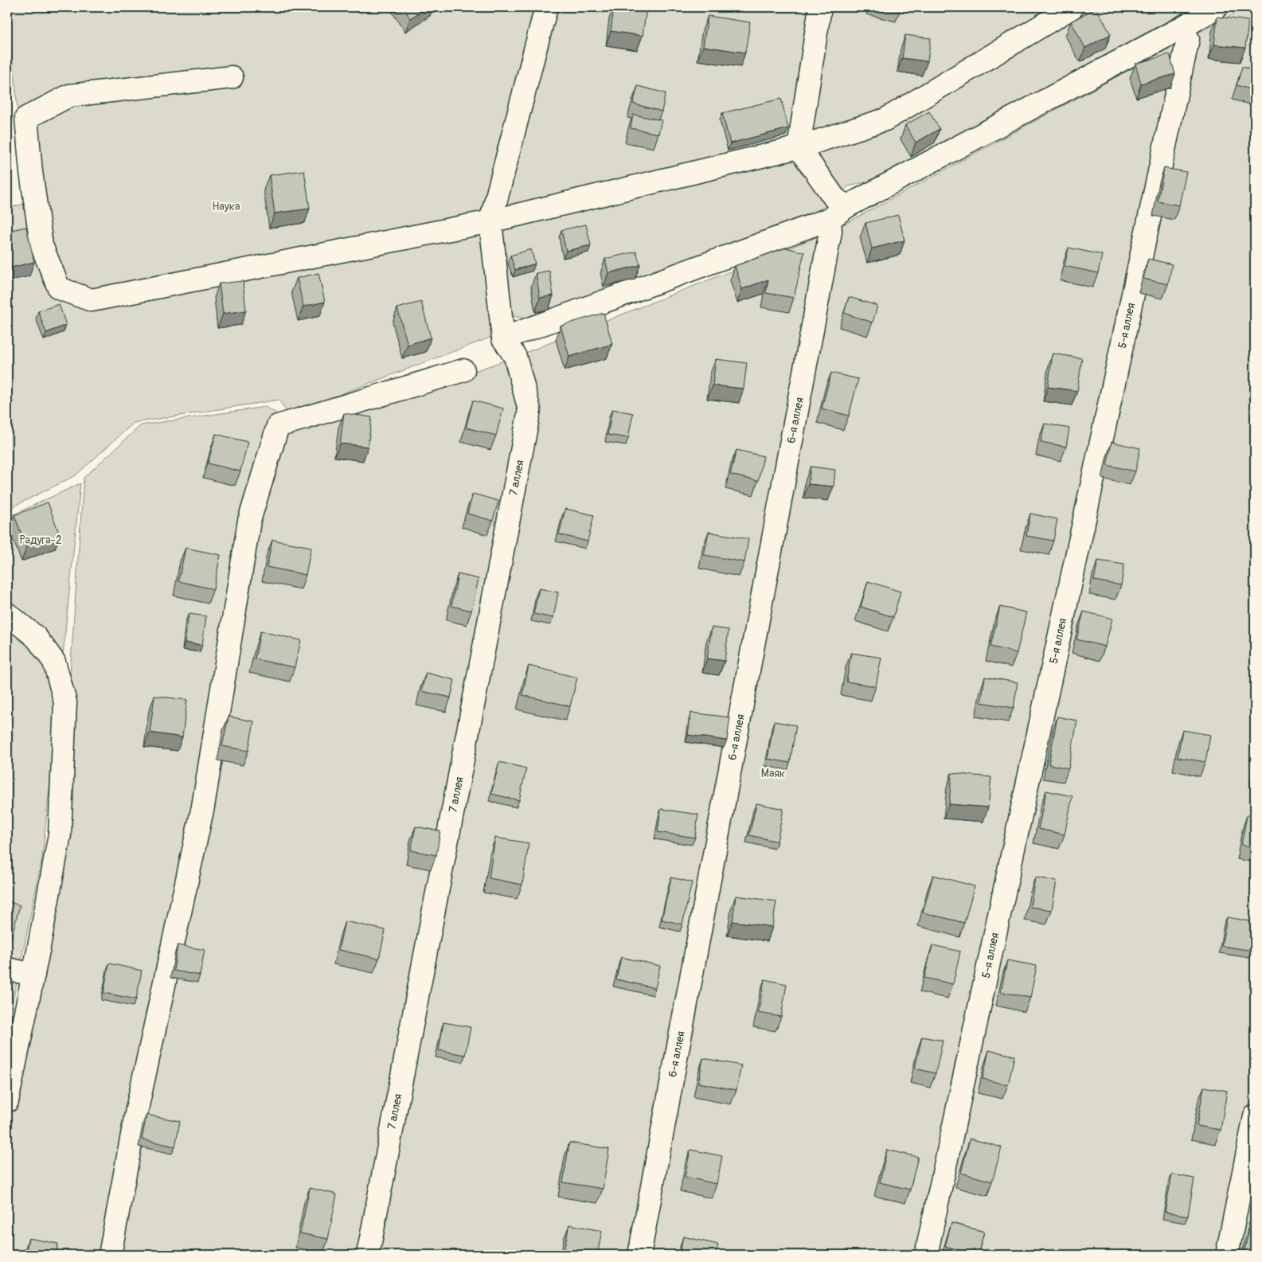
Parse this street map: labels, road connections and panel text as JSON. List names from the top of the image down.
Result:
{
  "streets": {
    "street": ["5-я аллея", "6-я аллея", "7 аллея"]
  },
  "parks": ["Наука", "Радуга-2", "Маяк"]
}
